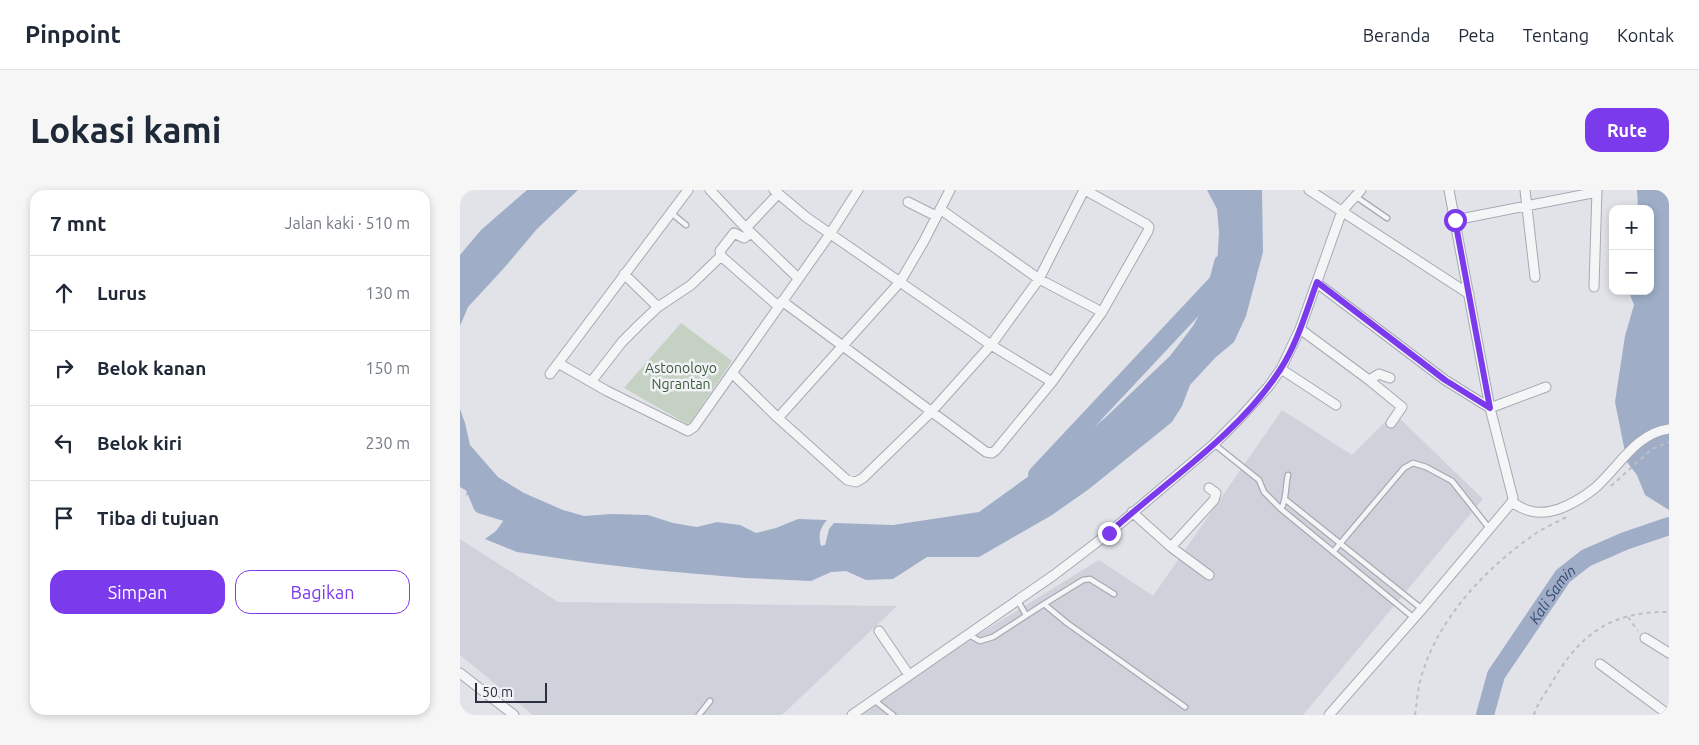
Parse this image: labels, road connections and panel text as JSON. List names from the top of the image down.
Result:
{
  "water": ["Kali Samin"],
  "parks": ["Astonoloyo Ngrantan"],
  "scale_bar": "50 m",
  "page": {
    "header": "Pinpoint",
    "nav": [
      "Beranda",
      "Peta",
      "Tentang",
      "Kontak"
    ],
    "buttons": [
      "Rute",
      ["Simpan", "Bagikan"]
    ],
    "title": "Lokasi kami",
    "heading": ["7 mnt", "Jalan kaki · 510 m"],
    "map_buttons": ["+", "−"],
    "list": [
      ["Lurus", "130 m"],
      ["Belok kanan", "150 m"],
      ["Belok kiri", "230 m"],
      "Tiba di tujuan"
    ],
    "scale": "50 m"
  }
}
